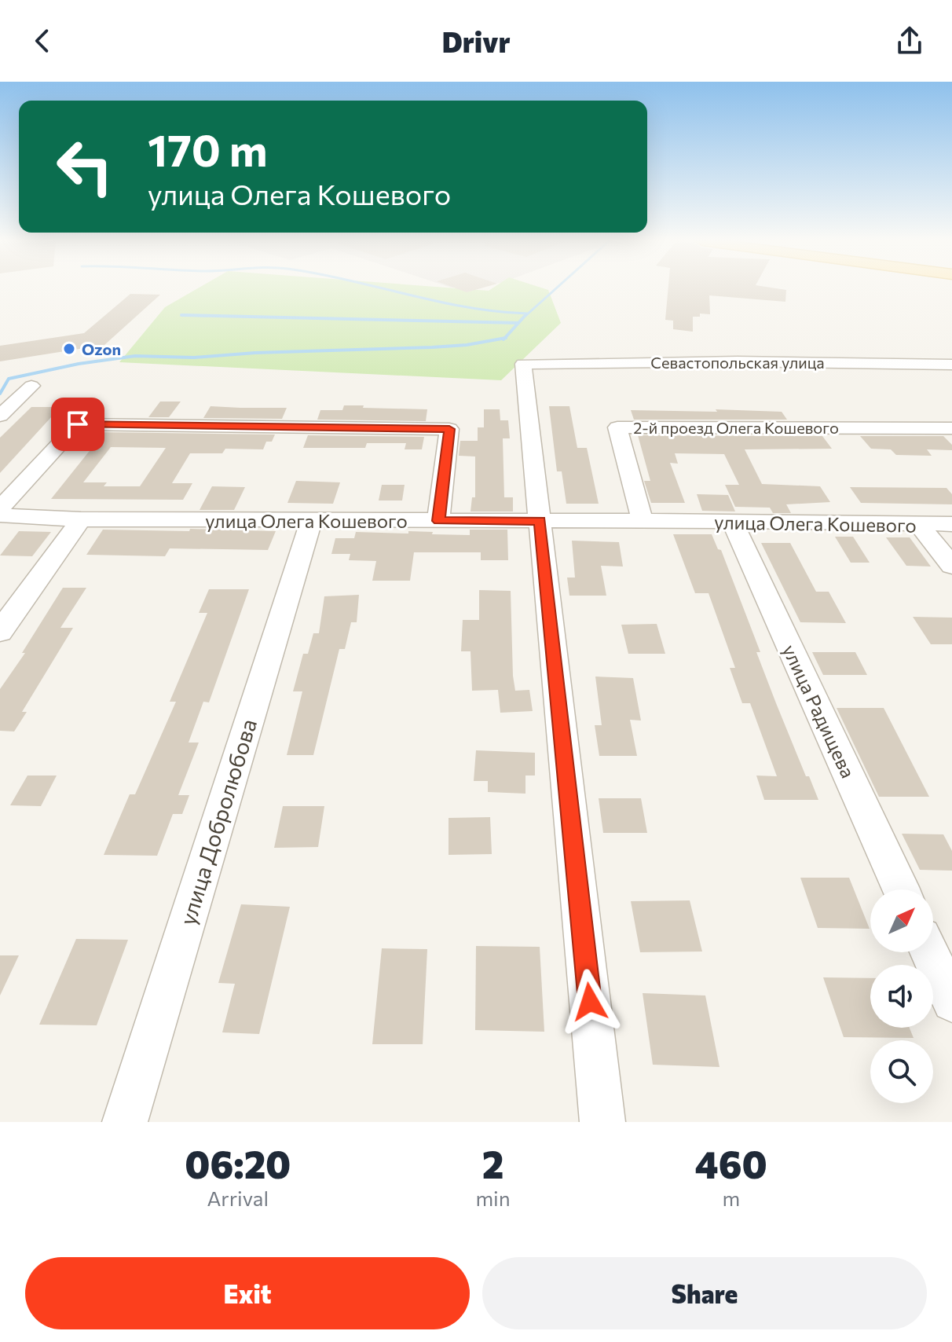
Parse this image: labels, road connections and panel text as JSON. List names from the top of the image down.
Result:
{
  "streets": {
    "street": [
      "Севастопольская улица",
      "2-й проезд Олега Кошевого",
      "улица Олега Кошевого",
      "улица Радищева",
      "улица Добролюбова"
    ]
  },
  "crossings": [
    ["Севастопольская улица", "улица Олега Кошевого"],
    ["2-й проезд Олега Кошевого", "улица Олега Кошевого"],
    ["улица Олега Кошевого", "улица Радищева"],
    ["улица Олега Кошевого", "улица Добролюбова"]
  ],
  "places": ["Ozon"],
  "north": "top right",
  "page": {
    "header": "Drivr",
    "turn": ["170 m", "улица Олега Кошевого"],
    "eta": [
      "06:20",
      "Arrival",
      "2",
      "min",
      "460",
      "m"
    ],
    "buttons": ["Exit", "Share"]
  }
}
